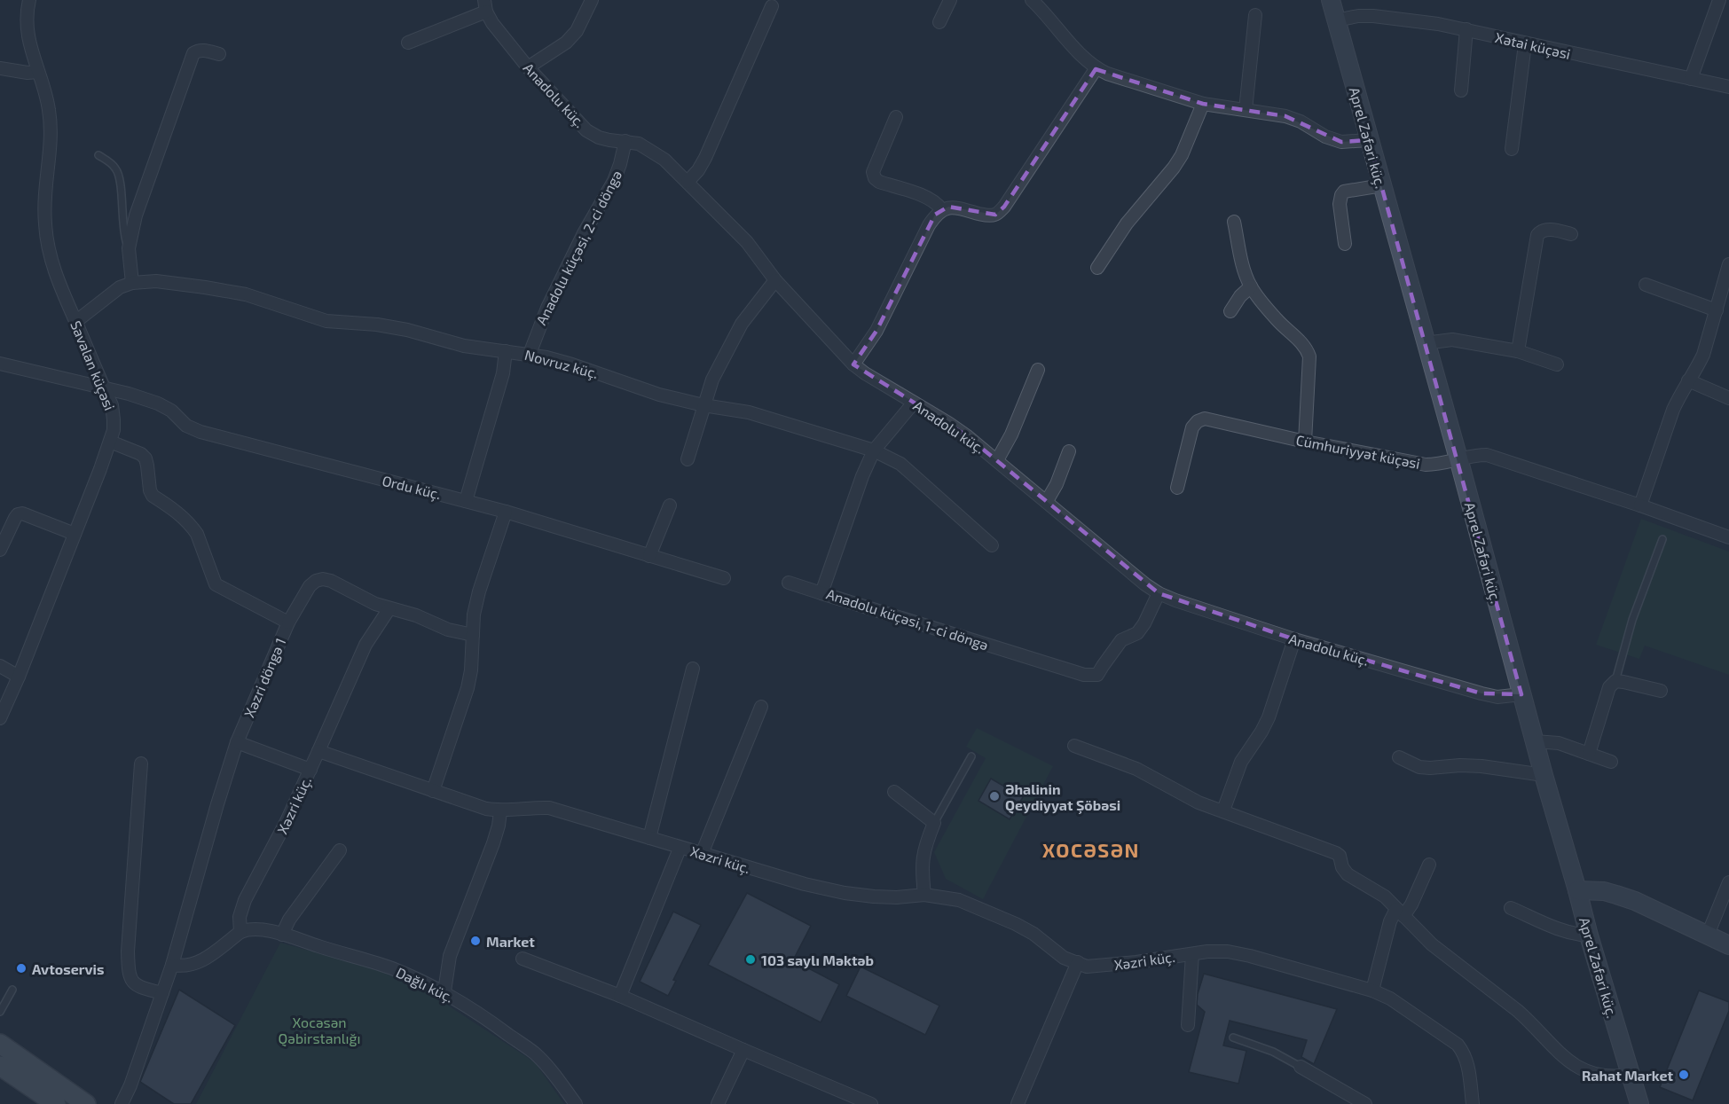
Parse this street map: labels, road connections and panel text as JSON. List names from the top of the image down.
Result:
{
  "streets": {
    "street": [
      "Xətai küçəsi",
      "Anadolu küç.",
      "Aprel Zəfəri küç.",
      "Anadolu küçəsi, 2-ci döngə",
      "Novruz küç.",
      "Savalan küçəsi",
      "Cümhuriyyət küçəsi",
      "Ordu küç.",
      "Anadolu küçəsi, 1-ci döngə",
      "Xəzri döngə 1",
      "Xəzri küç.",
      "Dağlı küç."
    ]
  },
  "crossings": [
    ["Xətai küçəsi", "Aprel Zəfəri küç."],
    ["Anadolu küç.", "Aprel Zəfəri küç."],
    ["Anadolu küç.", "Anadolu küçəsi, 2-ci döngə"],
    ["Anadolu küç.", "Anadolu küçəsi, 1-ci döngə"],
    ["Aprel Zəfəri küç.", "Cümhuriyyət küçəsi"],
    ["Anadolu küçəsi, 2-ci döngə", "Novruz küç."],
    ["Novruz küç.", "Savalan küçəsi"],
    ["Novruz küç.", "Anadolu küçəsi, 1-ci döngə"],
    ["Savalan küçəsi", "Ordu küç."],
    ["Savalan küçəsi", "Xəzri döngə 1"],
    ["Xəzri küç.", "Dağlı küç."]
  ],
  "districts": ["XOCƏSƏN"],
  "parks": ["Xocəsən Qəbirstanlığı"],
  "places": [
    "Əhalinin Qeydiyyat Şöbəsi",
    "Market",
    "103 saylı Məktəb",
    "Avtoservis",
    "Rahat Market"
  ]
}
